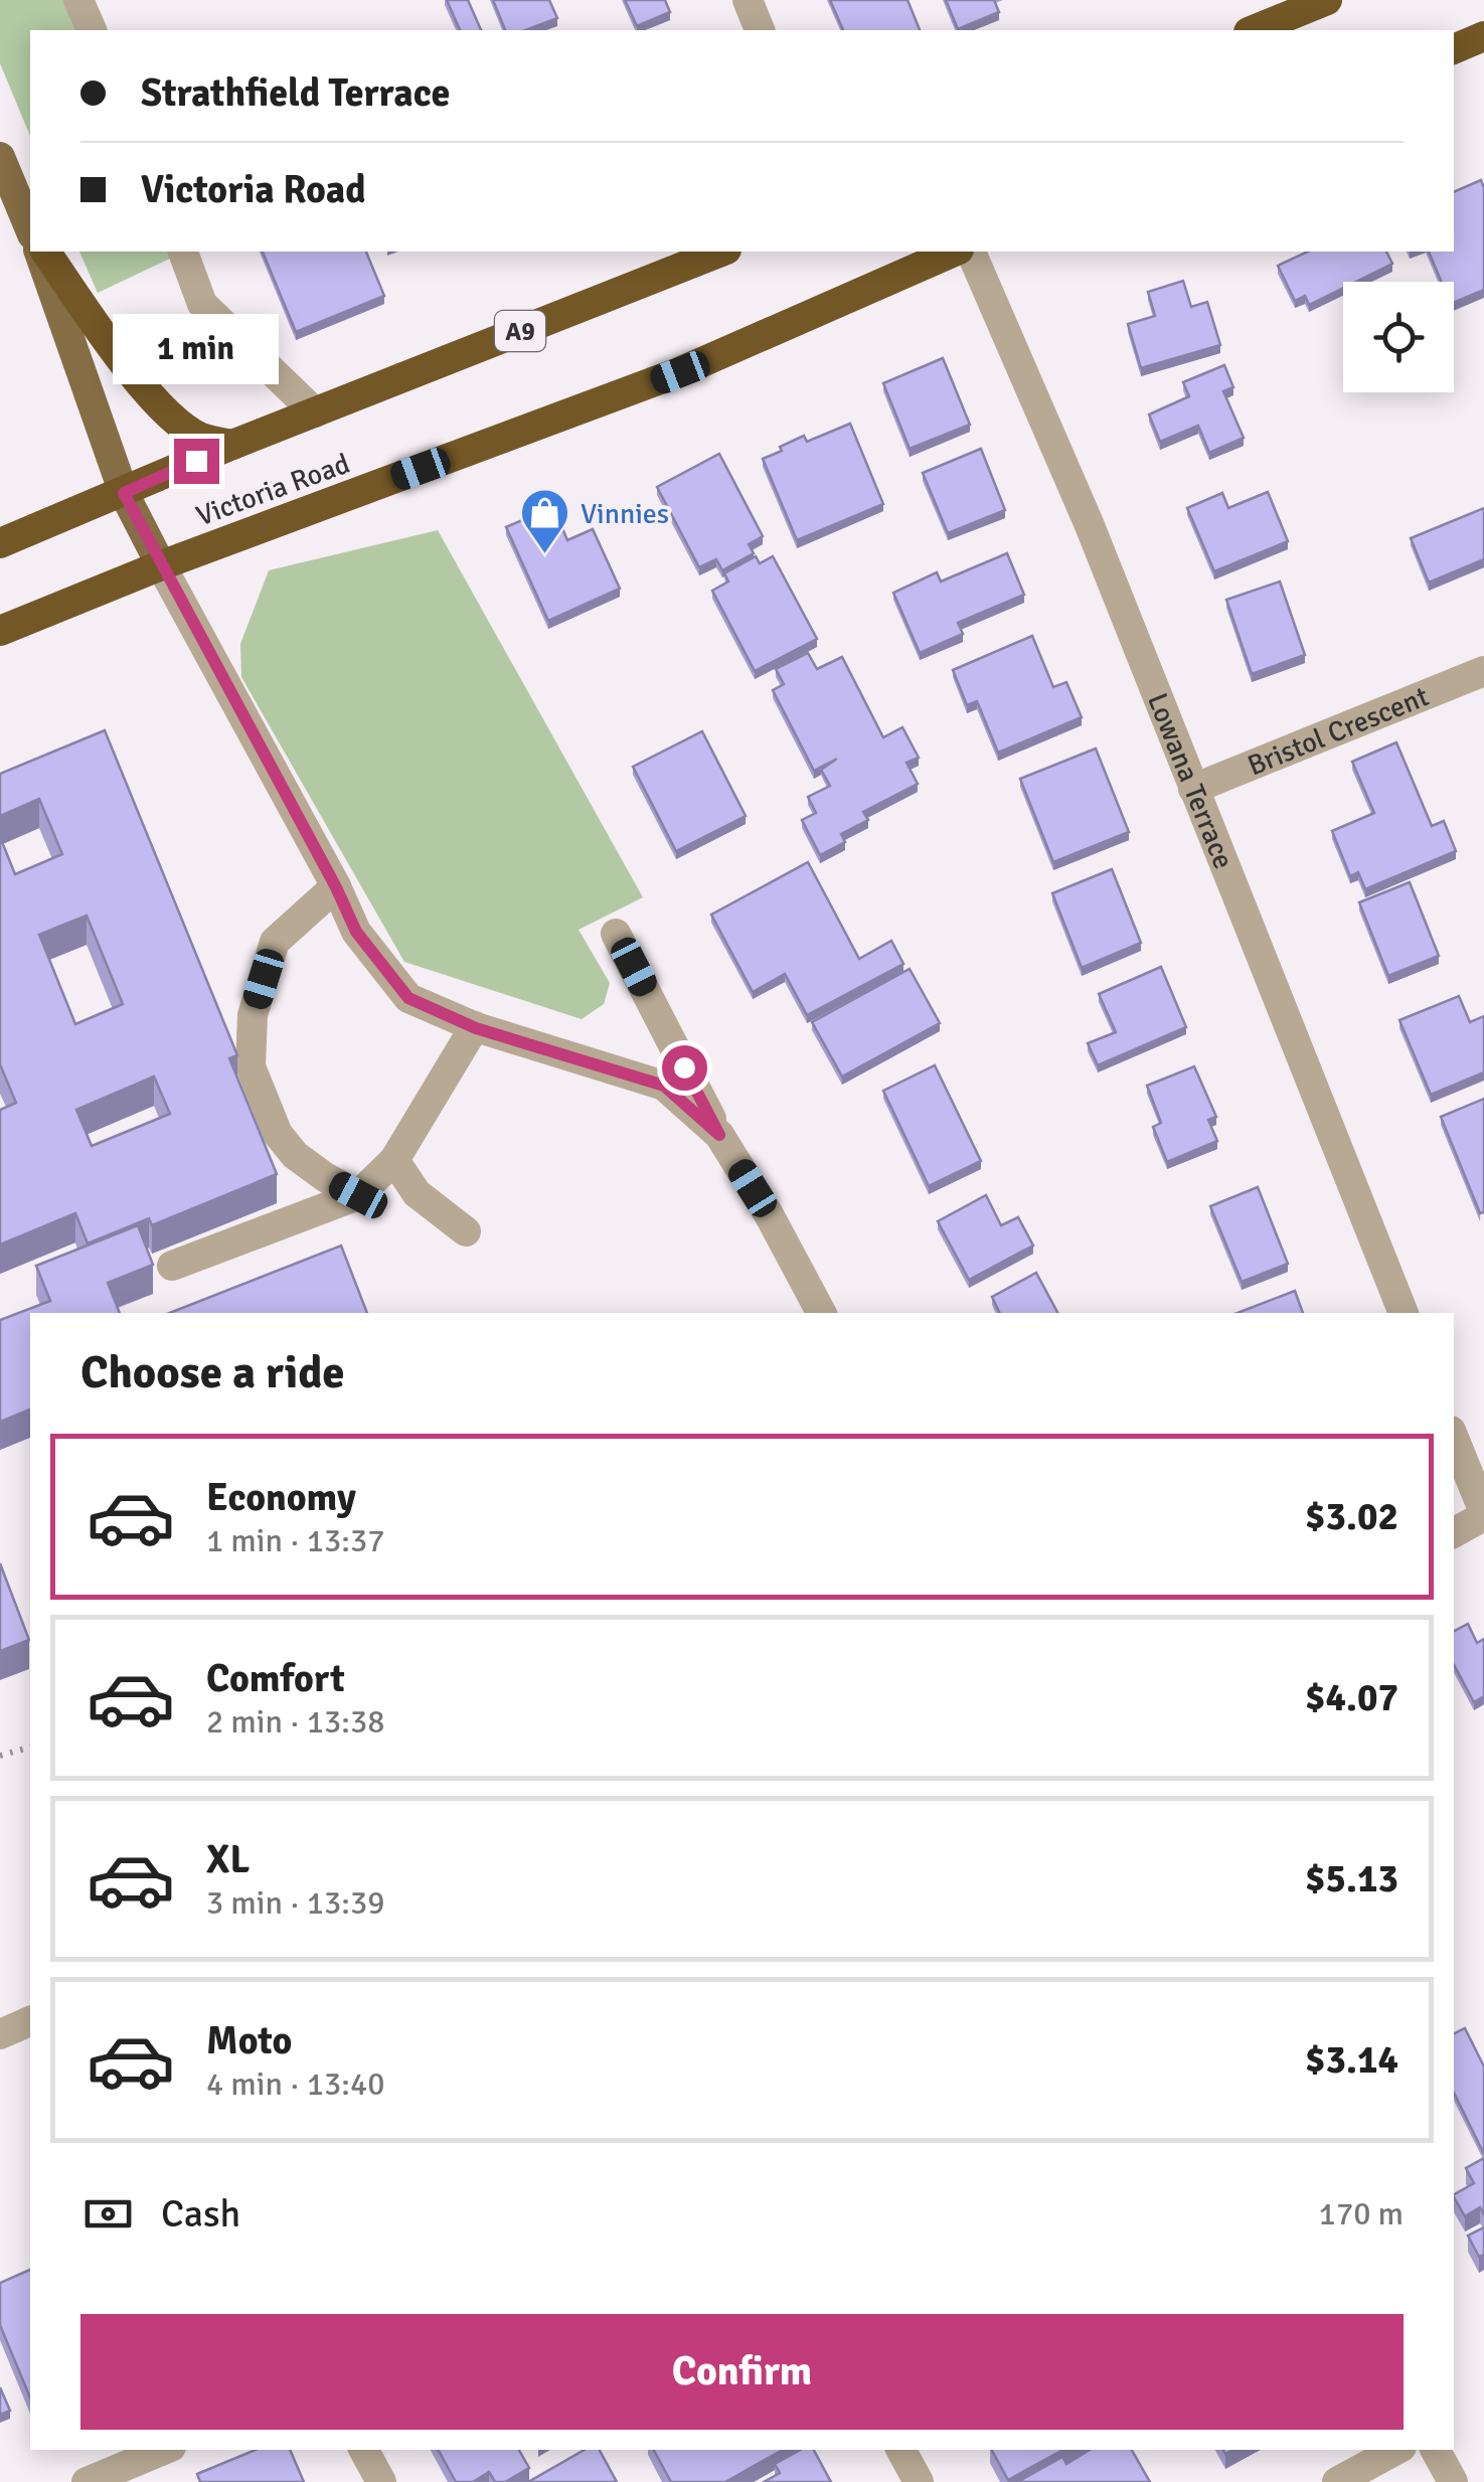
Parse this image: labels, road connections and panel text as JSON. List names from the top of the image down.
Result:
{
  "streets": {
    "highway": ["A9", "Victoria Road"],
    "street": ["Bristol Crescent", "Lowana Terrace"]
  },
  "crossings": [
    ["Bristol Crescent", "Lowana Terrace"]
  ],
  "places": {
    "shop": ["Vinnies"]
  },
  "page": {
    "banner": ["Strathfield Terrace", "Victoria Road"],
    "bubble": "1 min",
    "heading": "Choose a ride",
    "list": [
      {
        "name": "Economy",
        "note": "1 min · 13:37",
        "value": "$3.02"
      },
      {
        "name": "Comfort",
        "note": "2 min · 13:38",
        "value": "$4.07"
      },
      {
        "name": "XL",
        "note": "3 min · 13:39",
        "value": "$5.13"
      },
      {
        "name": "Moto",
        "note": "4 min · 13:40",
        "value": "$3.14"
      }
    ],
    "pay": ["Cash", "170 m"],
    "buttons": "Confirm"
  }
}
